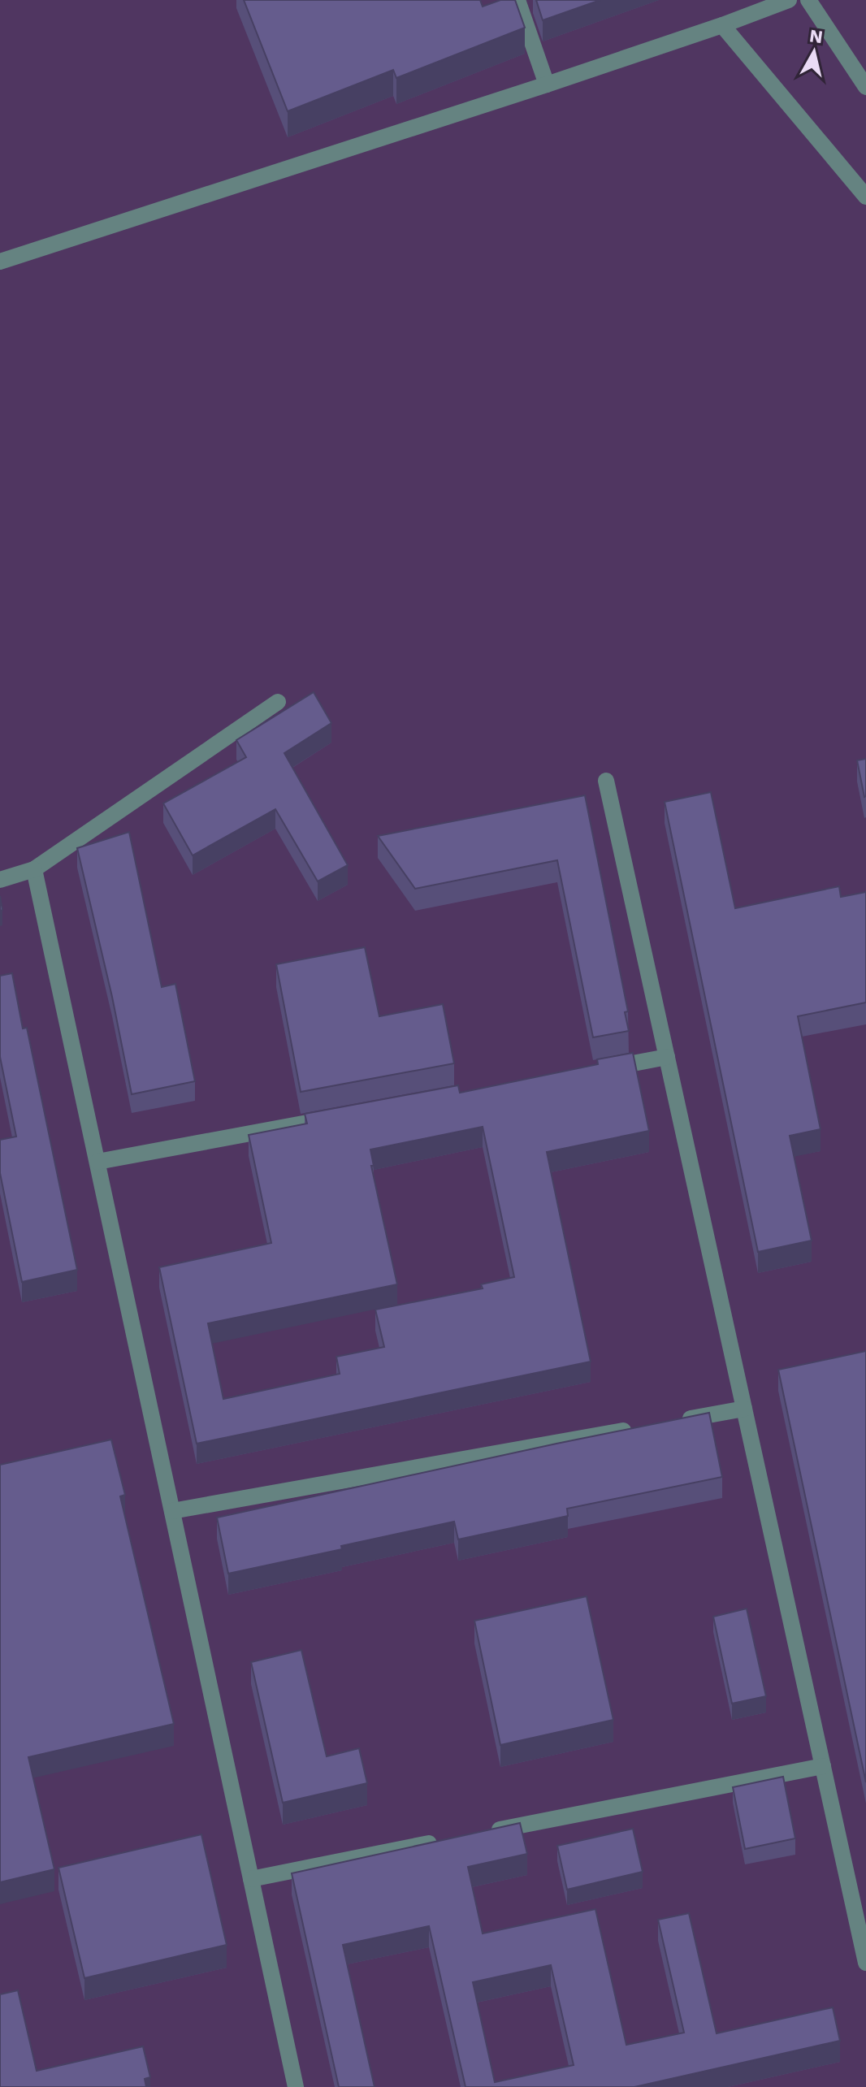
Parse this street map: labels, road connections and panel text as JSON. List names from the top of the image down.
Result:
{
  "north": "top"
}
